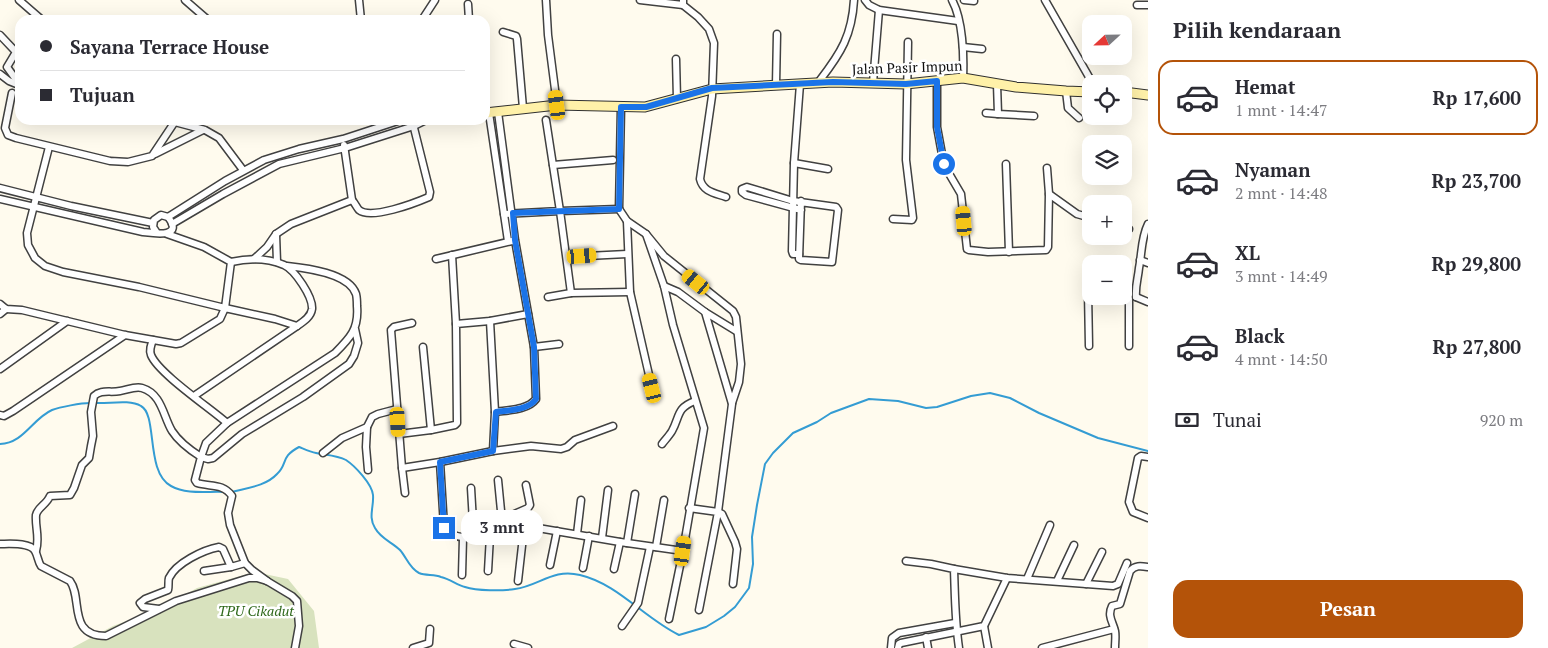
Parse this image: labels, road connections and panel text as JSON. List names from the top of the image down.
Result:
{
  "streets": {
    "street": ["Jalan Pasir Impun"]
  },
  "parks": ["TPU Cikadut"],
  "north": "left",
  "page": {
    "heading": "Pilih kendaraan",
    "map_buttons": ["+", "−"],
    "banner": ["Sayana Terrace House", "Tujuan"],
    "list": [
      {
        "name": "Hemat",
        "note": "1 mnt · 14:47",
        "value": "Rp 17,600"
      },
      {
        "name": "Nyaman",
        "note": "2 mnt · 14:48",
        "value": "Rp 23,700"
      },
      {
        "name": "XL",
        "note": "3 mnt · 14:49",
        "value": "Rp 29,800"
      },
      {
        "name": "Black",
        "note": "4 mnt · 14:50",
        "value": "Rp 27,800"
      }
    ],
    "pay": ["Tunai", "920 m"],
    "bubble": "3 mnt",
    "buttons": "Pesan"
  }
}
